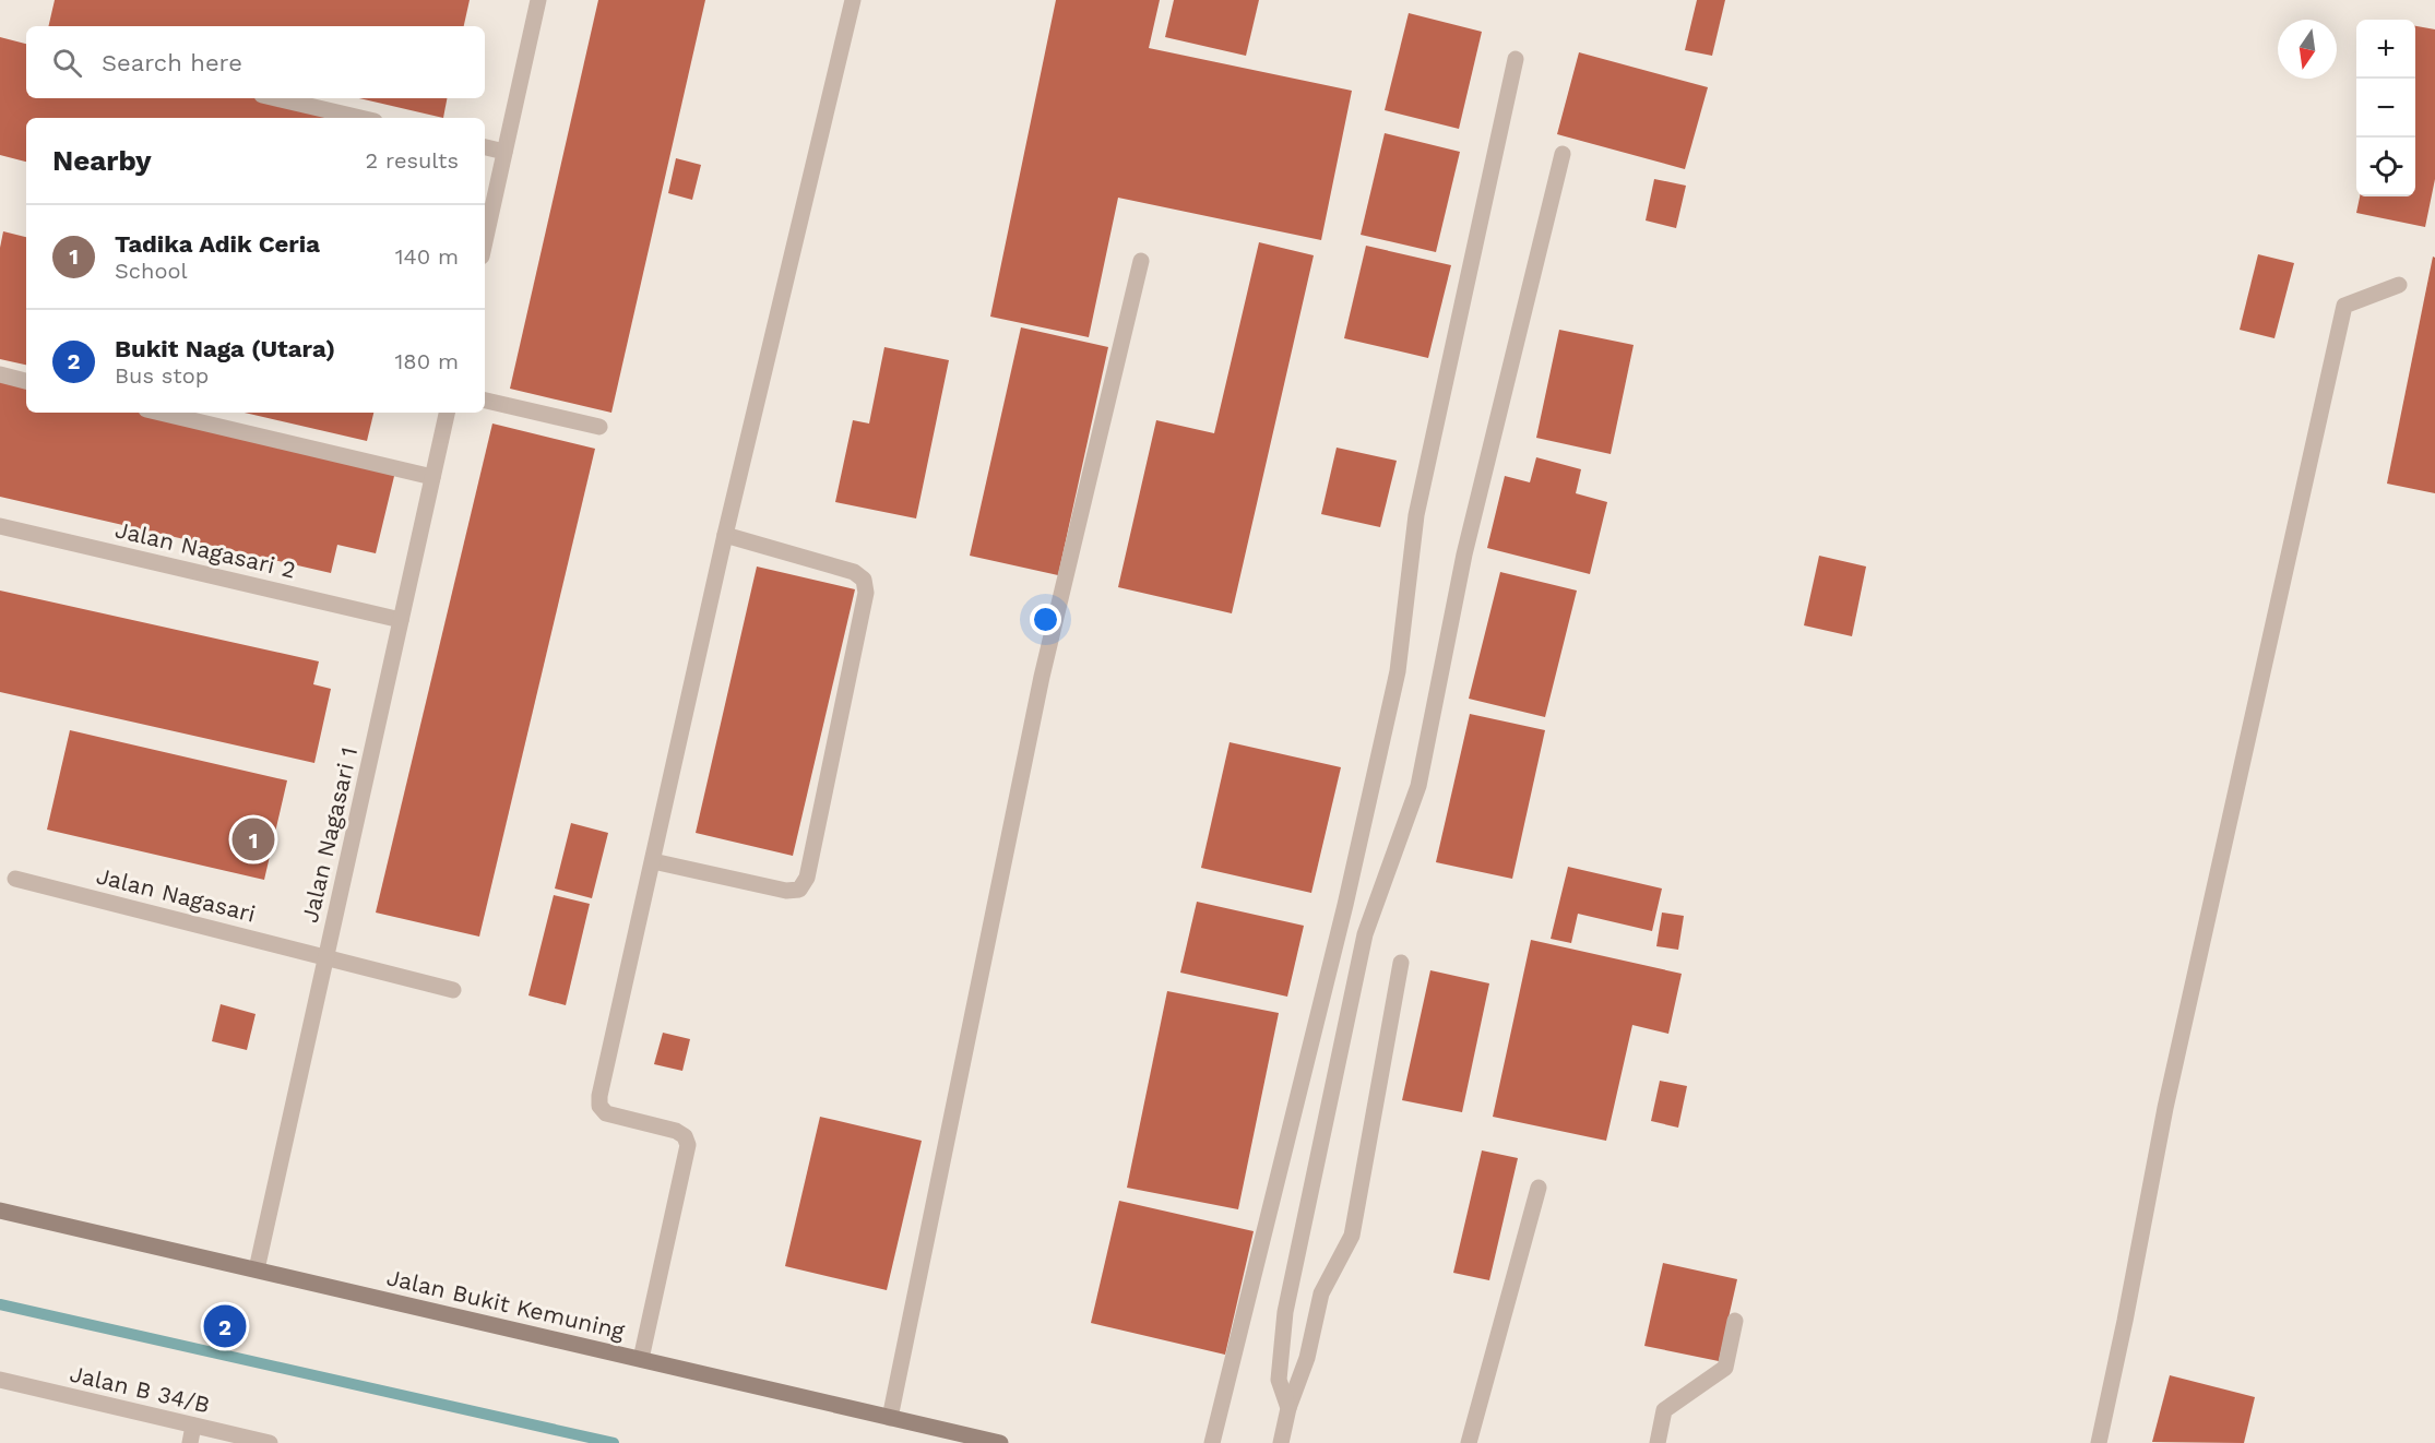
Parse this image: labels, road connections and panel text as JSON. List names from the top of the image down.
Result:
{
  "streets": {
    "main road": ["Jalan Bukit Kemuning"],
    "street": [
      "Jalan Nagasari 2",
      "Jalan Nagasari 1",
      "Jalan Nagasari",
      "Jalan B 34/B"
    ]
  },
  "crossings": [
    ["Jalan Nagasari 2", "Jalan Nagasari 1"],
    ["Jalan Nagasari 1", "Jalan Nagasari"],
    ["Jalan Nagasari 1", "Jalan Bukit Kemuning"]
  ],
  "north": "bottom",
  "page": {
    "map_buttons": ["+", "−"],
    "search": "Search here",
    "heading": ["Nearby", "2 results"],
    "list": [
      {
        "mark": "1",
        "name": "Tadika Adik Ceria",
        "note": "School",
        "value": "140 m"
      },
      {
        "mark": "2",
        "name": "Bukit Naga (Utara)",
        "note": "Bus stop",
        "value": "180 m"
      }
    ],
    "pins": ["1", "2"]
  }
}
